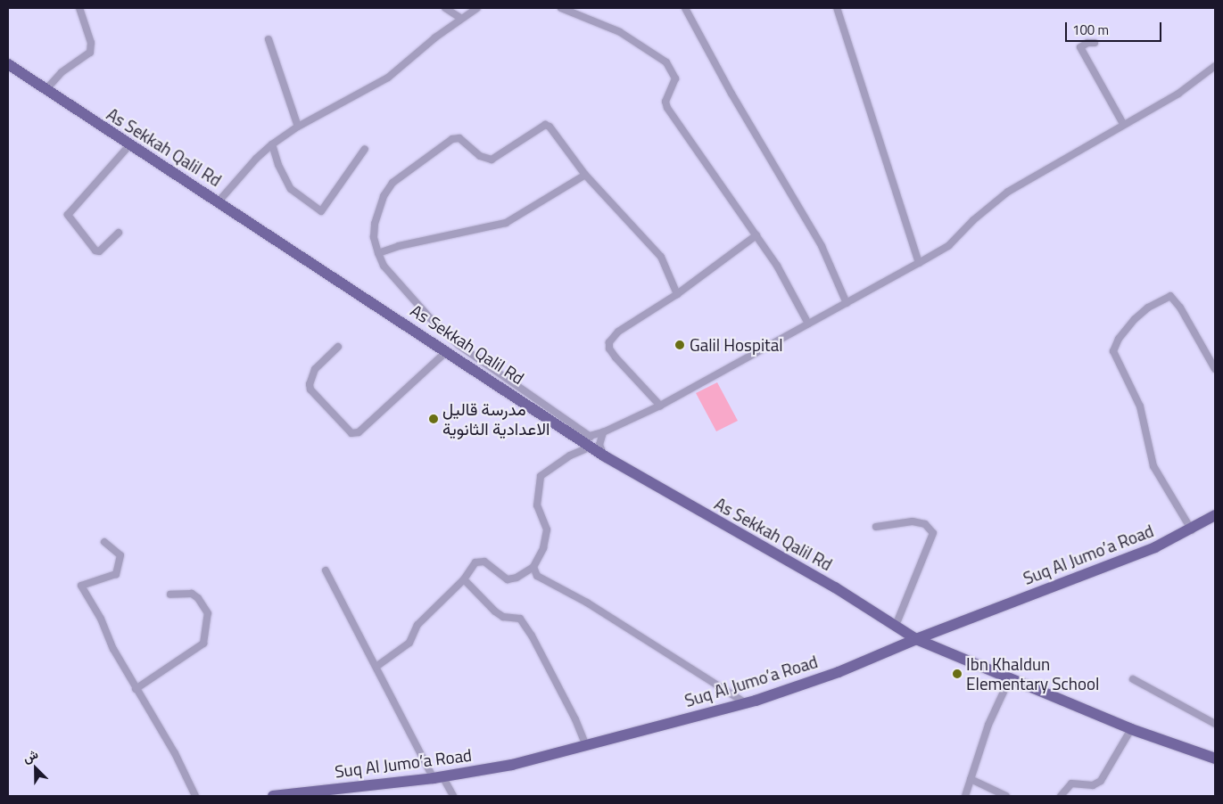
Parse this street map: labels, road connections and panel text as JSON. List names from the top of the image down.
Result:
{
  "streets": {
    "main road": ["As Sekkah Qalil Rd", "Suq Al Jumo’a Road"]
  },
  "crossings": [
    ["As Sekkah Qalil Rd", "Suq Al Jumo’a Road"]
  ],
  "places": ["Galil Hospital", "مدرسة قاليل الاعدادية الثانوية", "Ibn Khaldun Elementary School"],
  "scale_bar": "100 m",
  "north": "top left"
}
